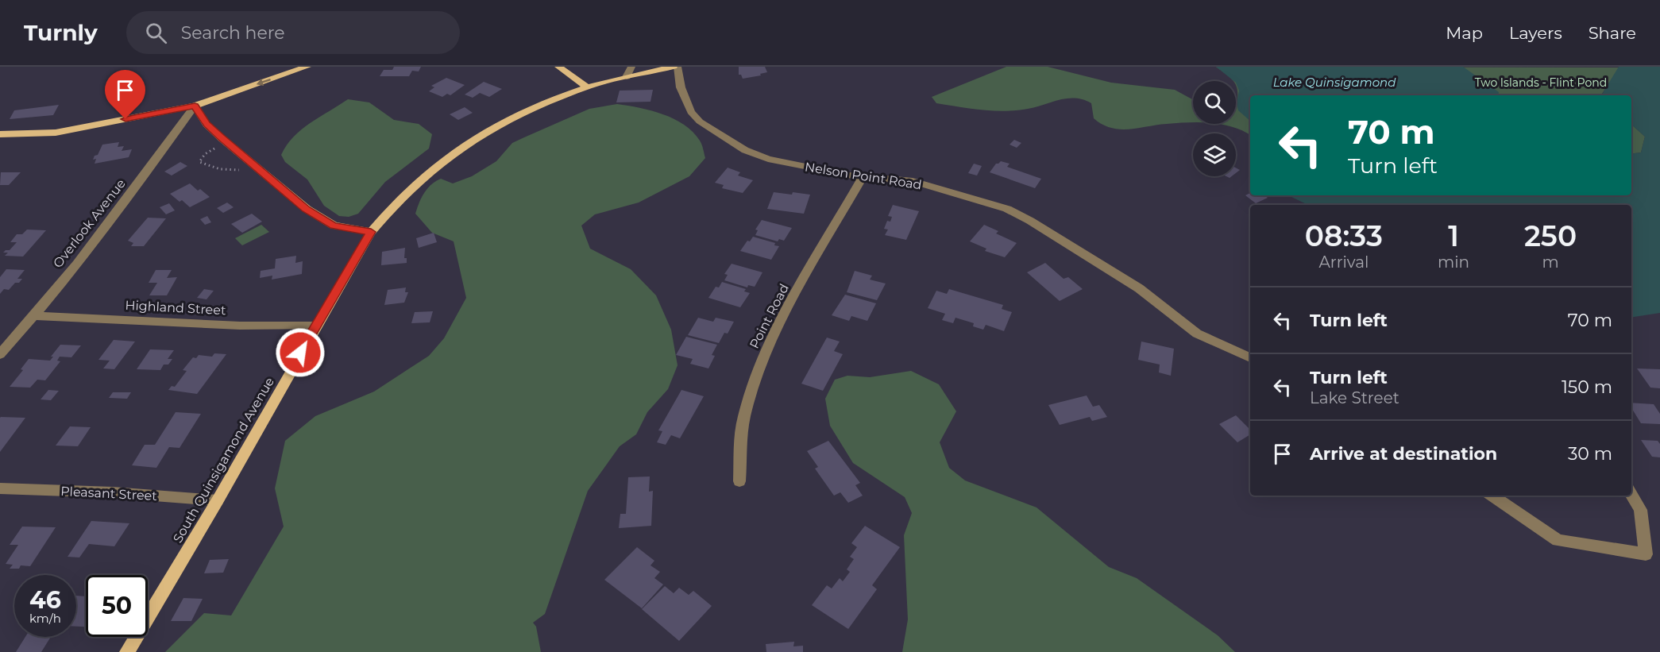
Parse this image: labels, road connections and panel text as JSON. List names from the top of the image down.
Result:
{
  "streets": {
    "main road": ["South Quinsigamond Avenue"],
    "street": [
      "Nelson Point Road",
      "Overlook Avenue",
      "Highland Street",
      "Point Road",
      "Pleasant Street"
    ]
  },
  "crossings": [
    ["Nelson Point Road", "Point Road"],
    ["Overlook Avenue", "Highland Street"],
    ["Highland Street", "South Quinsigamond Avenue"],
    ["South Quinsigamond Avenue", "Pleasant Street"]
  ],
  "water": ["Lake Quinsigamond"],
  "parks": ["Two Islands - Flint Pond"],
  "page": {
    "header": "Turnly",
    "search": "Search here",
    "nav": ["Map", "Layers", "Share"],
    "turn": ["70 m", "Turn left"],
    "eta": [
      "08:33",
      "Arrival",
      "1",
      "min",
      "250",
      "m"
    ],
    "list": [
      {
        "name": "Turn left",
        "value": "70 m"
      },
      {
        "name": "Turn left",
        "note": "Lake Street",
        "value": "150 m"
      },
      {
        "name": "Arrive at destination",
        "value": "30 m"
      }
    ],
    "speed": "46 km/h",
    "limit": "50"
  }
}
